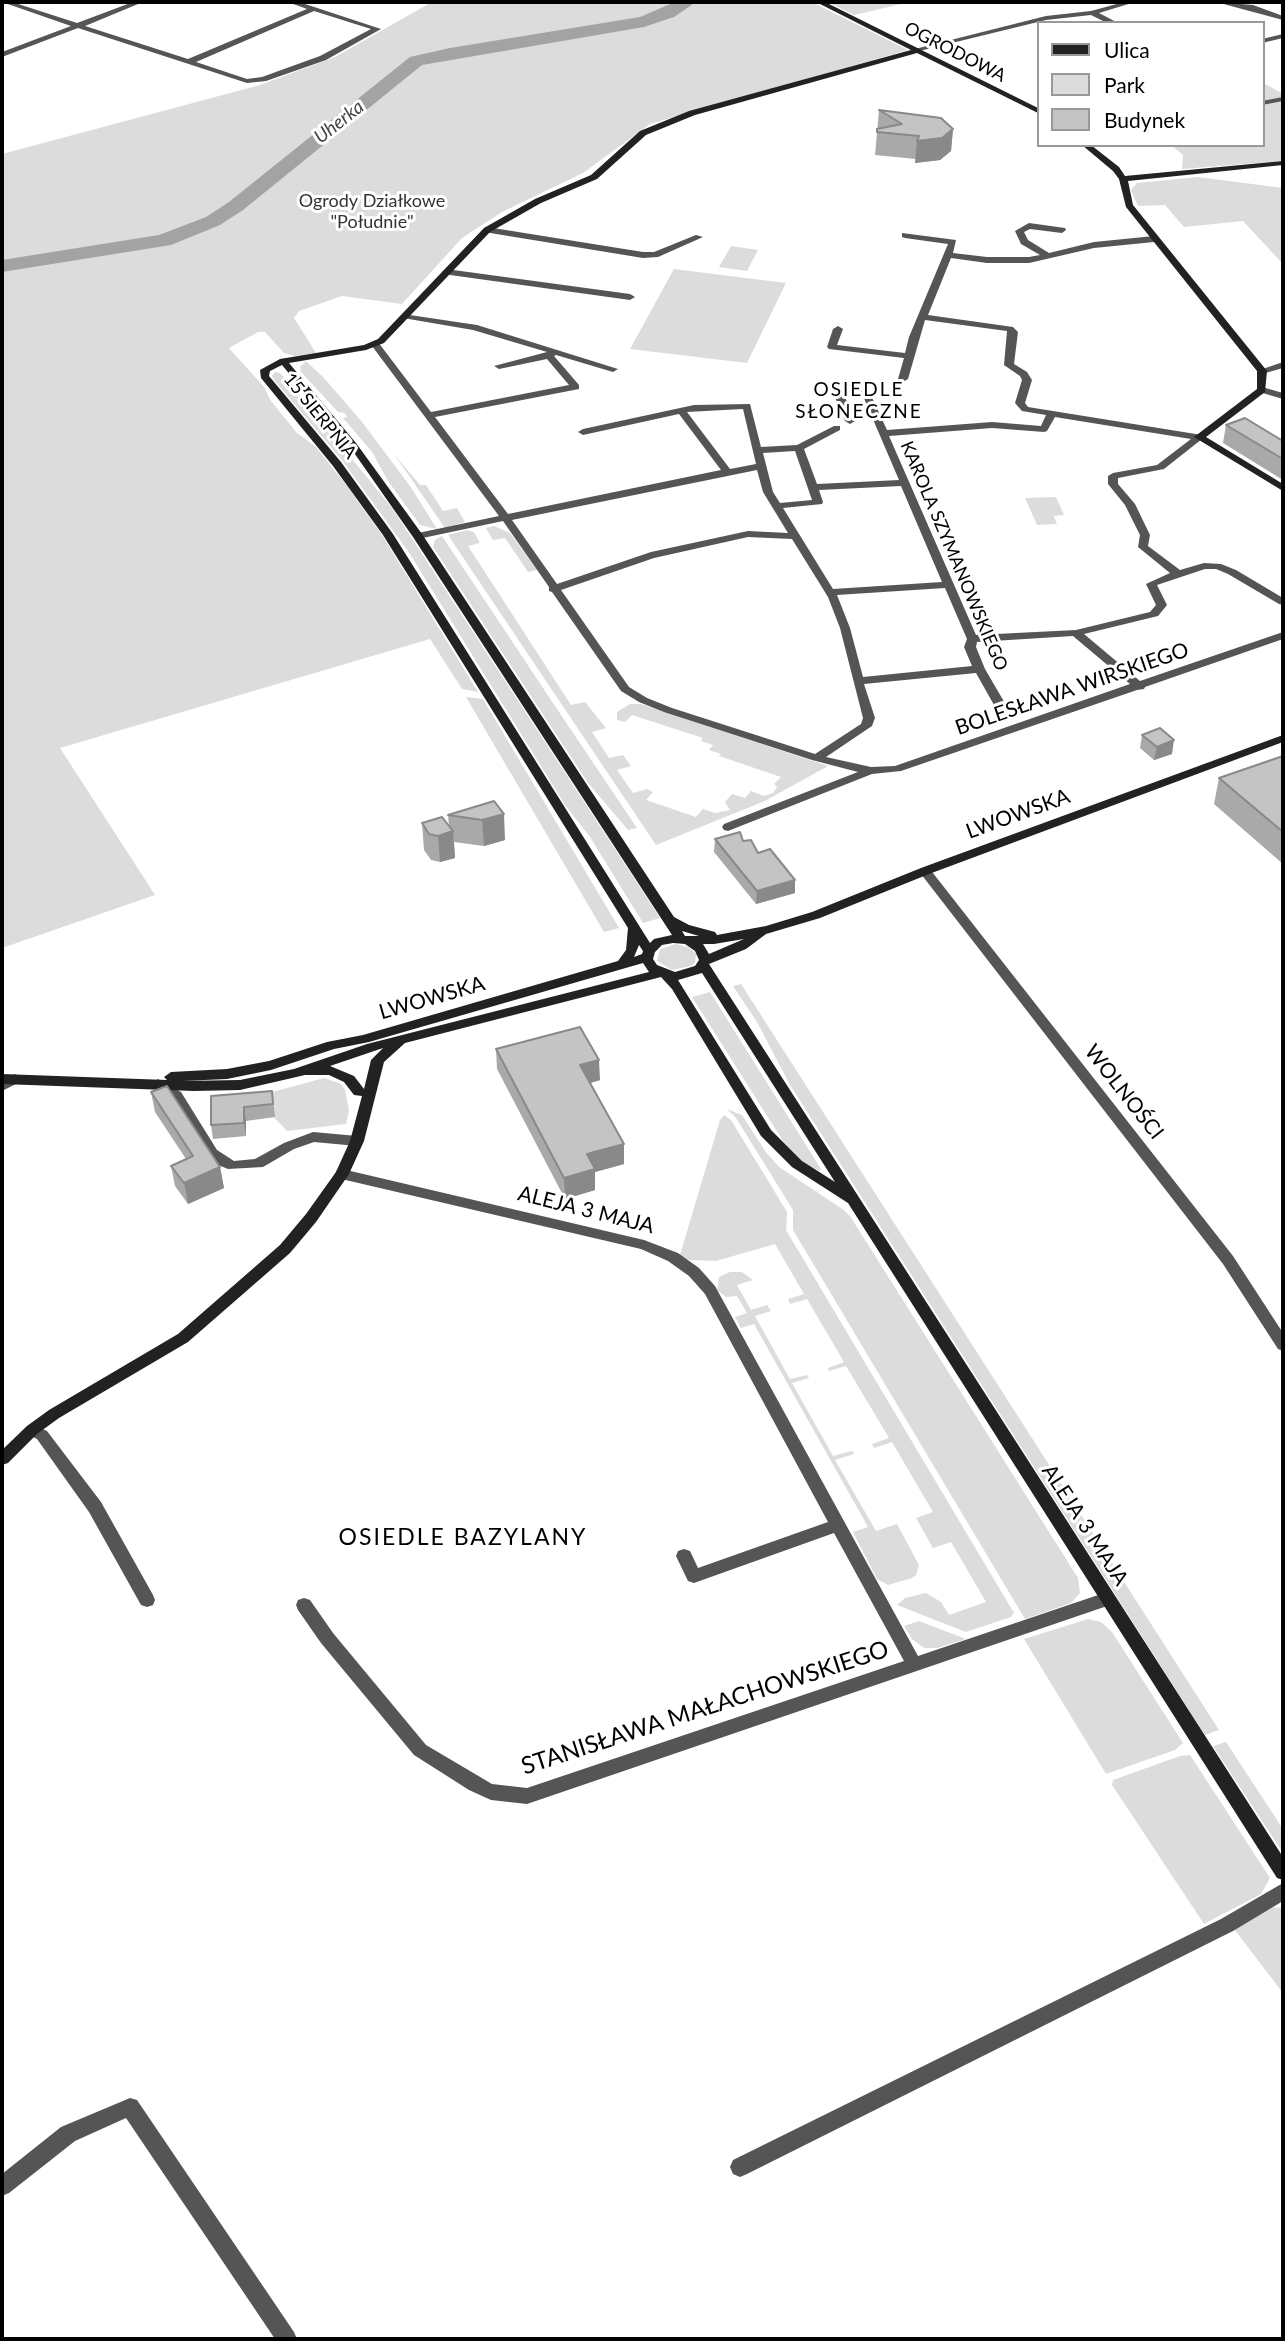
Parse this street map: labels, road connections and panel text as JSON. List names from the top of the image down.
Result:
{
  "streets": {
    "street": [
      "OGRODOWA",
      "15 SIERPNIA",
      "KAROLA SZYMANOWSKIEGO",
      "BOLESŁAWA WIRSKIEGO",
      "LWOWSKA",
      "WOLNOŚCI",
      "ALEJA 3 MAJA",
      "STANISŁAWA MAŁACHOWSKIEGO"
    ]
  },
  "crossings": [
    ["15 SIERPNIA", "LWOWSKA"],
    ["15 SIERPNIA", "ALEJA 3 MAJA"],
    ["LWOWSKA", "WOLNOŚCI"],
    ["LWOWSKA", "ALEJA 3 MAJA"],
    ["ALEJA 3 MAJA", "STANISŁAWA MAŁACHOWSKIEGO"]
  ],
  "districts": ["OSIEDLE SŁONECZNE", "OSIEDLE BAZYLANY"],
  "water": ["Uherka"],
  "parks": ["Ogrody Działkowe \"Południe\""],
  "legend": ["Ulica", "Park", "Budynek"]
}
